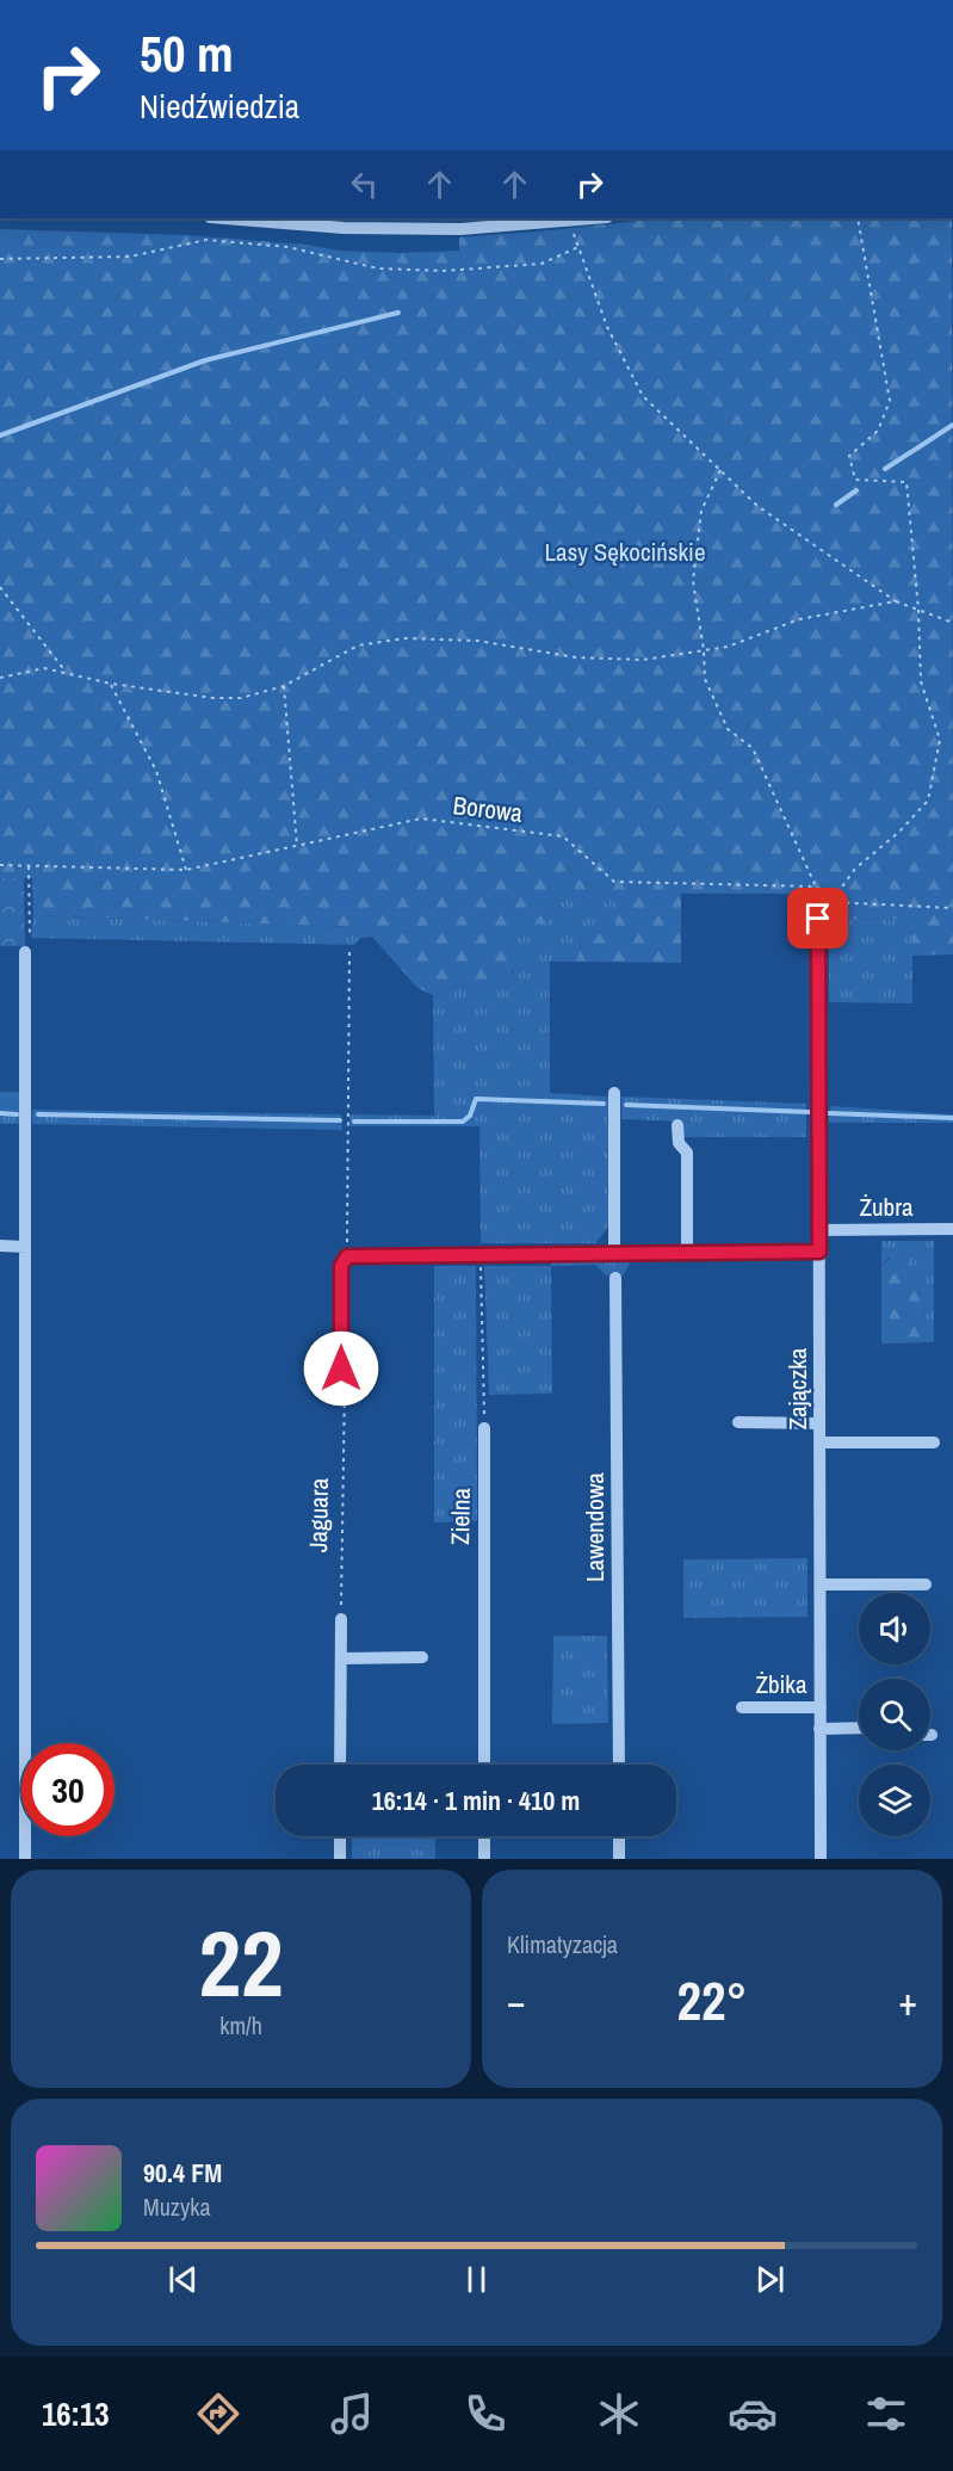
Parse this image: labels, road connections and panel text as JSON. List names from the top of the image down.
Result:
{
  "streets": {
    "street": [
      "Żubra",
      "Zajączka",
      "Zielna",
      "Lawendowa",
      "Żbika"
    ],
    "path": ["Borowa", "Jaguara"]
  },
  "crossings": [
    ["Żubra", "Zajączka"],
    ["Zajączka", "Żbika"]
  ],
  "parks": ["Lasy Sękocińskie"],
  "page": {
    "turn": ["50 m", "Niedźwiedzia"],
    "limit": "30",
    "trip": "16:14 · 1 min · 410 m",
    "tile": [
      ["22", "km/h"],
      "Klimatyzacja"
    ],
    "heat": ["−", "22°", "+"],
    "song": ["90.4 FM", "Muzyka"],
    "tabs": "16:13"
  }
}
